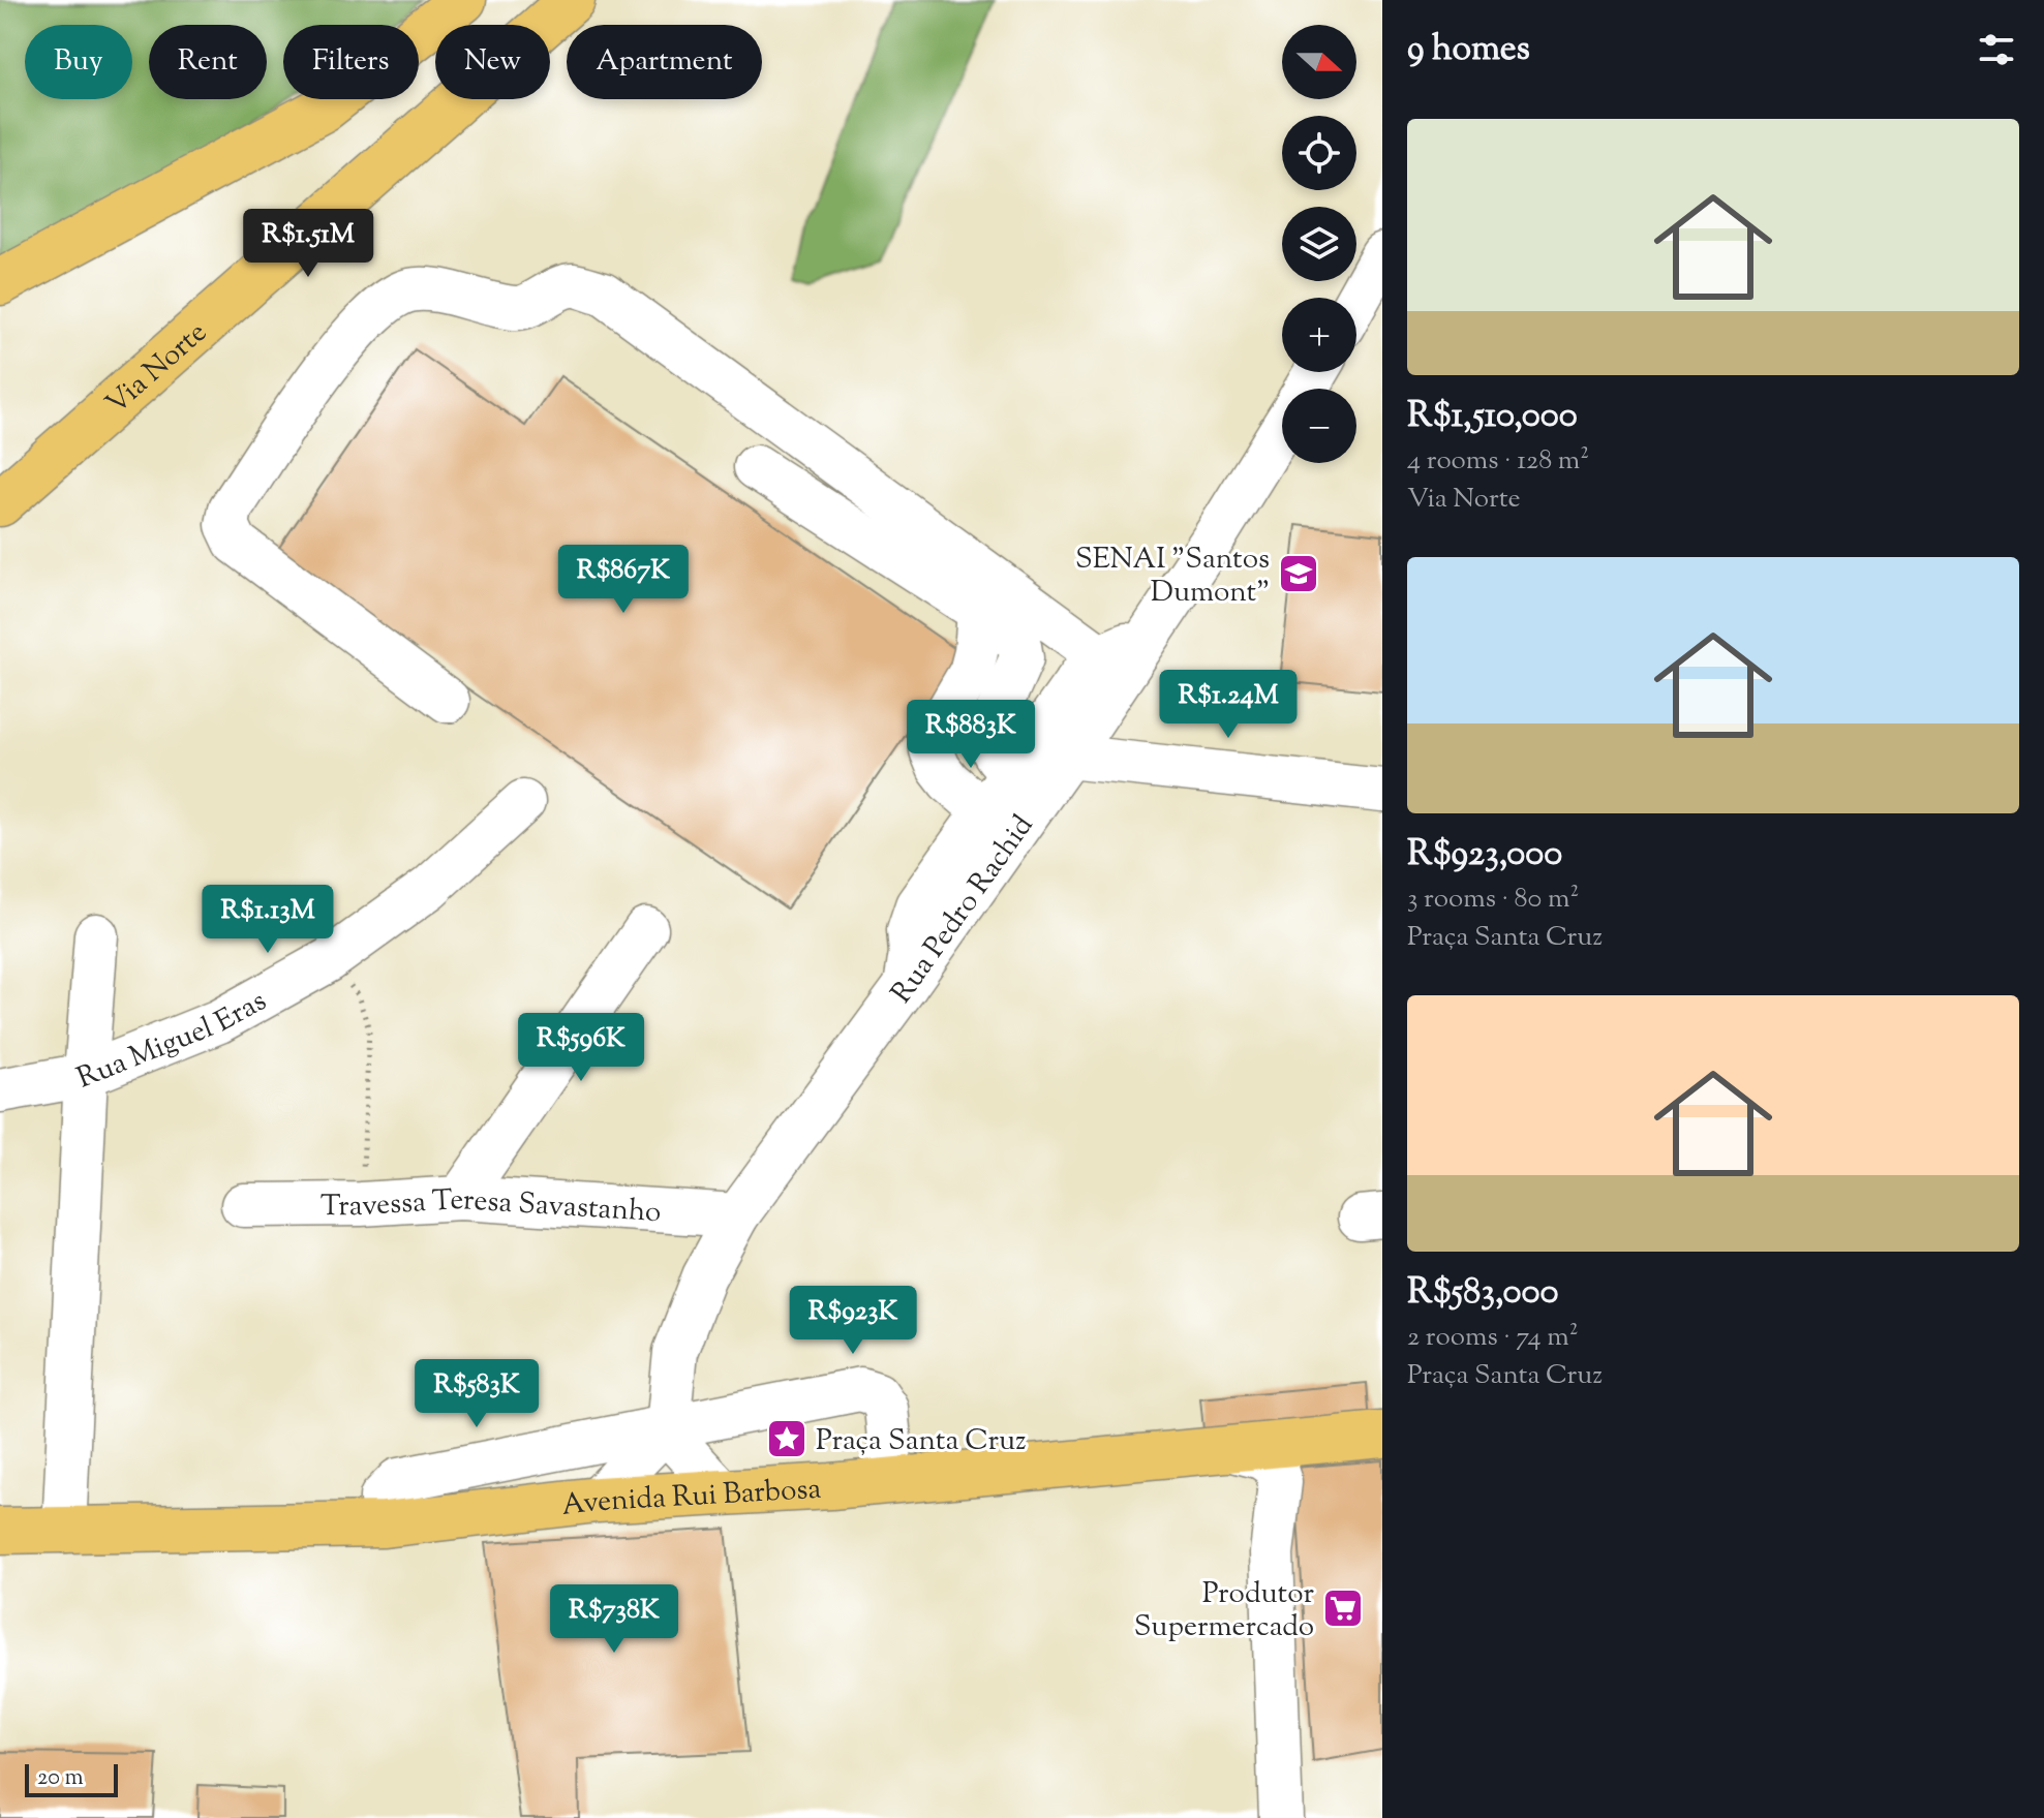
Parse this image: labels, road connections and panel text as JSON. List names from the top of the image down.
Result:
{
  "streets": {
    "main road": ["Via Norte", "Avenida Rui Barbosa"],
    "street": ["Rua Pedro Rachid", "Rua Miguel Eras", "Travessa Teresa Savastanho"]
  },
  "crossings": [
    ["Rua Pedro Rachid", "Travessa Teresa Savastanho"]
  ],
  "places": {
    "school or university": ["SENAI \"Santos Dumont\""],
    "place": ["Praça Santa Cruz"],
    "supermarket": ["Produtor Supermercado"]
  },
  "scale_bar": "20 m",
  "north": "right",
  "page": {
    "heading": "9 homes",
    "map_buttons": ["+", "−"],
    "chip": [
      "Buy",
      "Rent",
      "Filters",
      "New",
      "Apartment"
    ],
    "list": [
      {
        "name": "R$1,510,000",
        "note": "4 rooms · 128 m² · Via Norte"
      },
      {
        "name": "R$923,000",
        "note": "3 rooms · 80 m² · Praça Santa Cruz"
      },
      {
        "name": "R$583,000",
        "note": "2 rooms · 74 m² · Praça Santa Cruz"
      }
    ],
    "price": [
      "R$1.51M",
      "R$867K",
      "R$1.24M",
      "R$883K",
      "R$1.13M",
      "R$596K",
      "R$923K",
      "R$583K",
      "R$738K"
    ],
    "scale": "20 m"
  }
}
